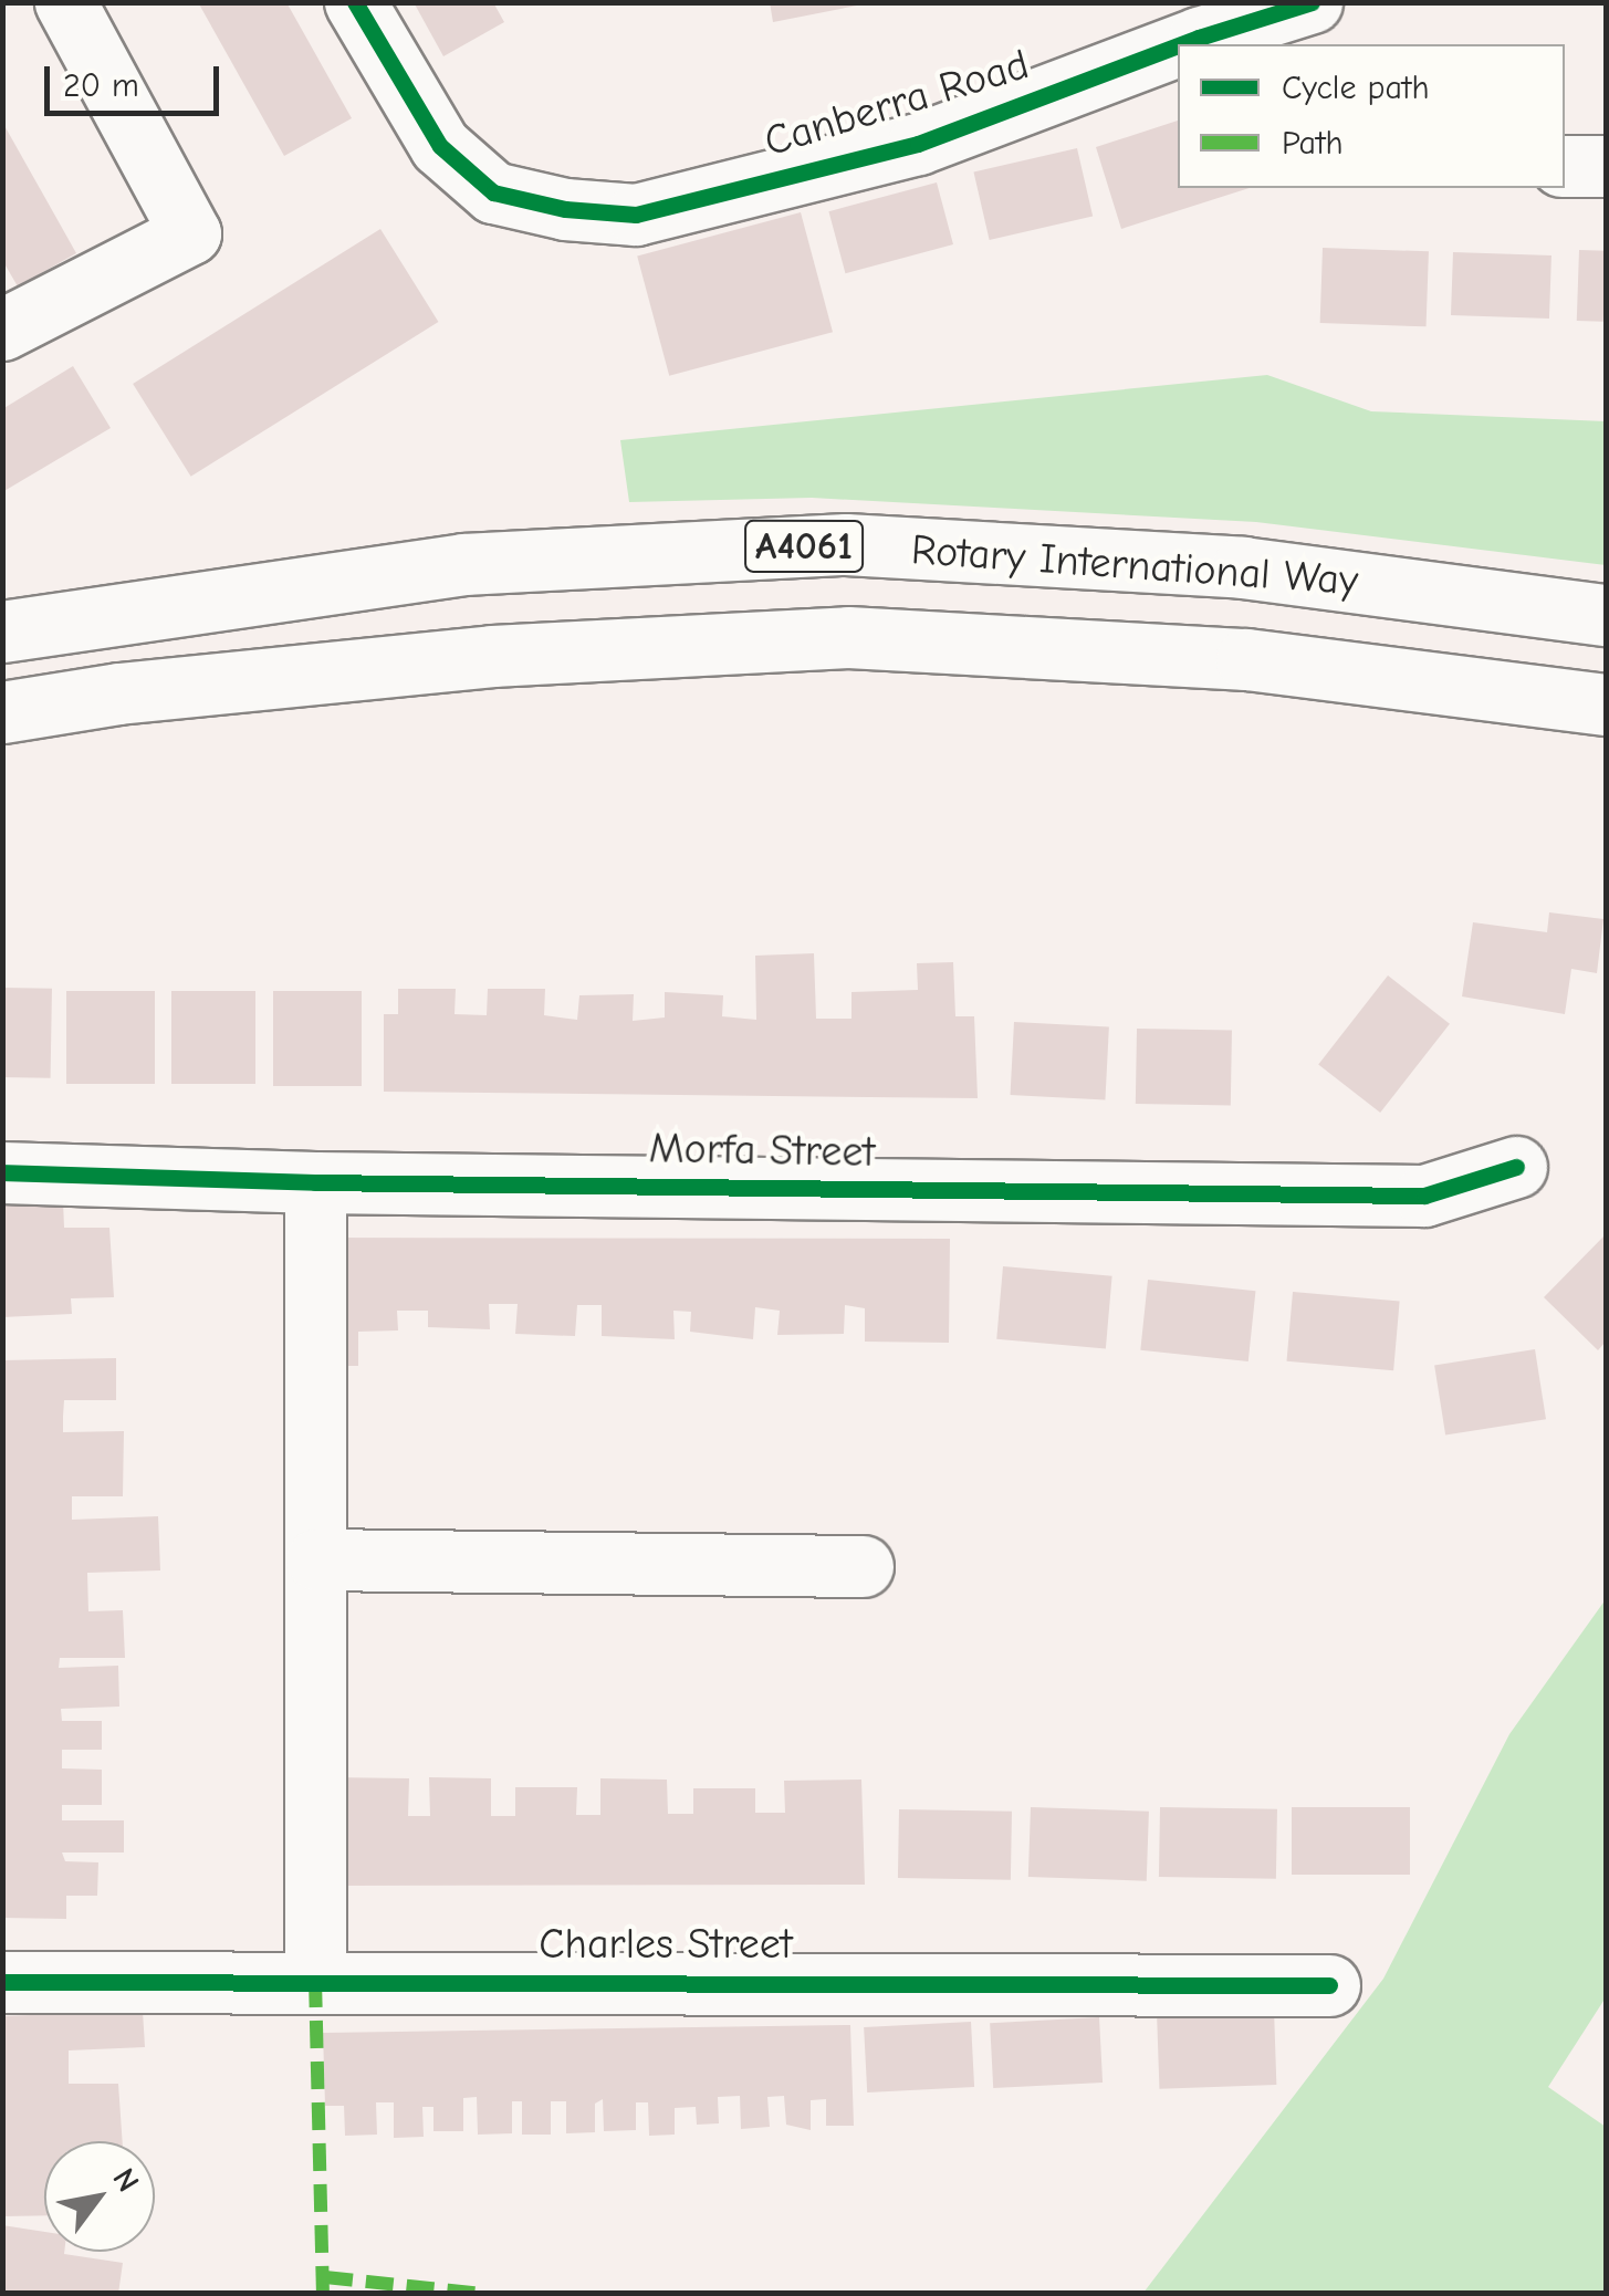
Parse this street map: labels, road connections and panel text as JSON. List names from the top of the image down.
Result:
{
  "streets": {
    "street": [
      "Canberra Road",
      "A4061",
      "Rotary International Way",
      "Morfa Street",
      "Charles Street"
    ]
  },
  "legend": ["Cycle path", "Path"],
  "scale_bar": "20 m",
  "north": "top right"
}
